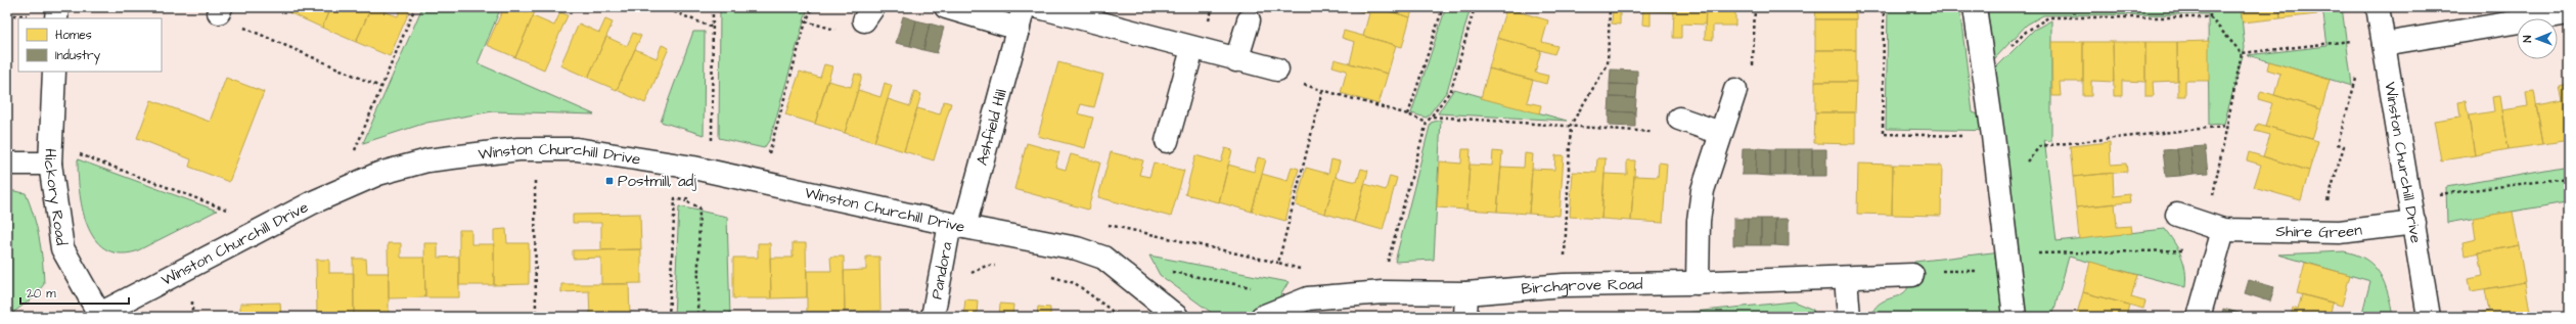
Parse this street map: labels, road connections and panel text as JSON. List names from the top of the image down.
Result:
{
  "streets": {
    "street": [
      "Ashfield Hill",
      "Winston Churchill Drive",
      "Hickory Road",
      "Shire Green",
      "Pandora",
      "Birchgrove Road"
    ]
  },
  "crossings": [
    ["Ashfield Hill", "Winston Churchill Drive"],
    ["Ashfield Hill", "Pandora"],
    ["Winston Churchill Drive", "Hickory Road"],
    ["Winston Churchill Drive", "Shire Green"],
    ["Winston Churchill Drive", "Pandora"]
  ],
  "places": {
    "transit": ["Postmill, adj"]
  },
  "legend": ["Homes", "Industry"],
  "scale_bar": "20 m",
  "north": "left"
}
